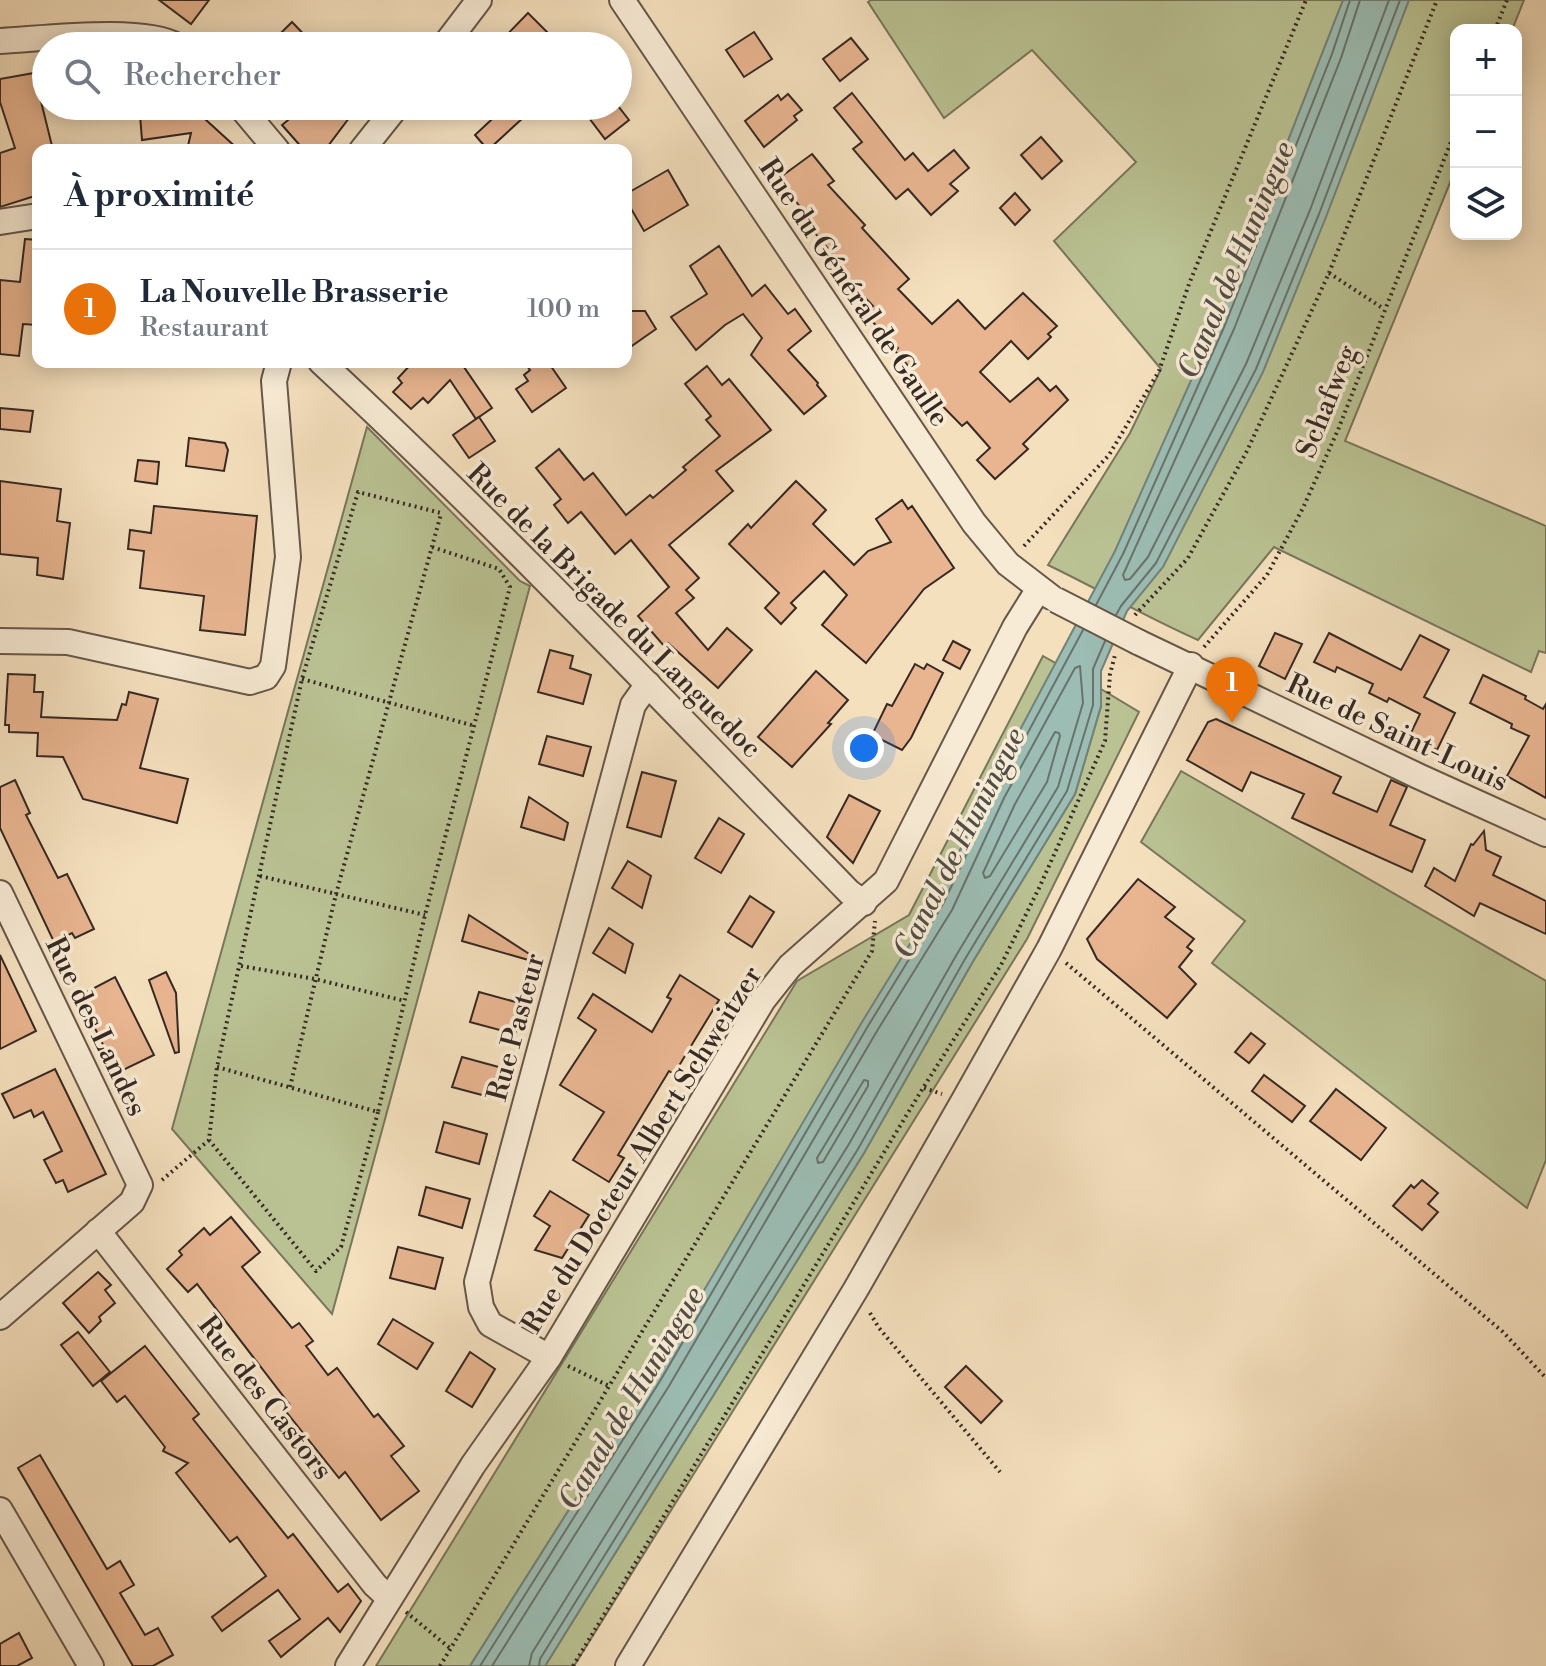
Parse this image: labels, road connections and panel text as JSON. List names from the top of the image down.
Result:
{
  "streets": {
    "street": [
      "Rue du Général de Gaulle",
      "Rue de la Brigade du Languedoc",
      "Rue de Saint-Louis",
      "Rue des Landes",
      "Rue Pasteur",
      "Rue du Docteur Albert Schweitzer",
      "Rue des Castors"
    ],
    "path": ["Schafweg"]
  },
  "crossings": [
    ["Rue du Général de Gaulle", "Rue de Saint-Louis"],
    ["Rue du Général de Gaulle", "Rue du Docteur Albert Schweitzer"],
    ["Schafweg", "Rue de Saint-Louis"],
    ["Rue de la Brigade du Languedoc", "Rue Pasteur"],
    ["Rue de la Brigade du Languedoc", "Rue du Docteur Albert Schweitzer"],
    ["Rue Pasteur", "Rue du Docteur Albert Schweitzer"],
    ["Rue du Docteur Albert Schweitzer", "Rue des Castors"]
  ],
  "water": ["Canal de Huningue"],
  "page": {
    "map_buttons": ["+", "−"],
    "search": "Rechercher",
    "heading": "À proximité",
    "list": [
      {
        "mark": "1",
        "name": "La Nouvelle Brasserie",
        "note": "Restaurant",
        "value": "100 m"
      }
    ],
    "pins": "1"
  }
}
